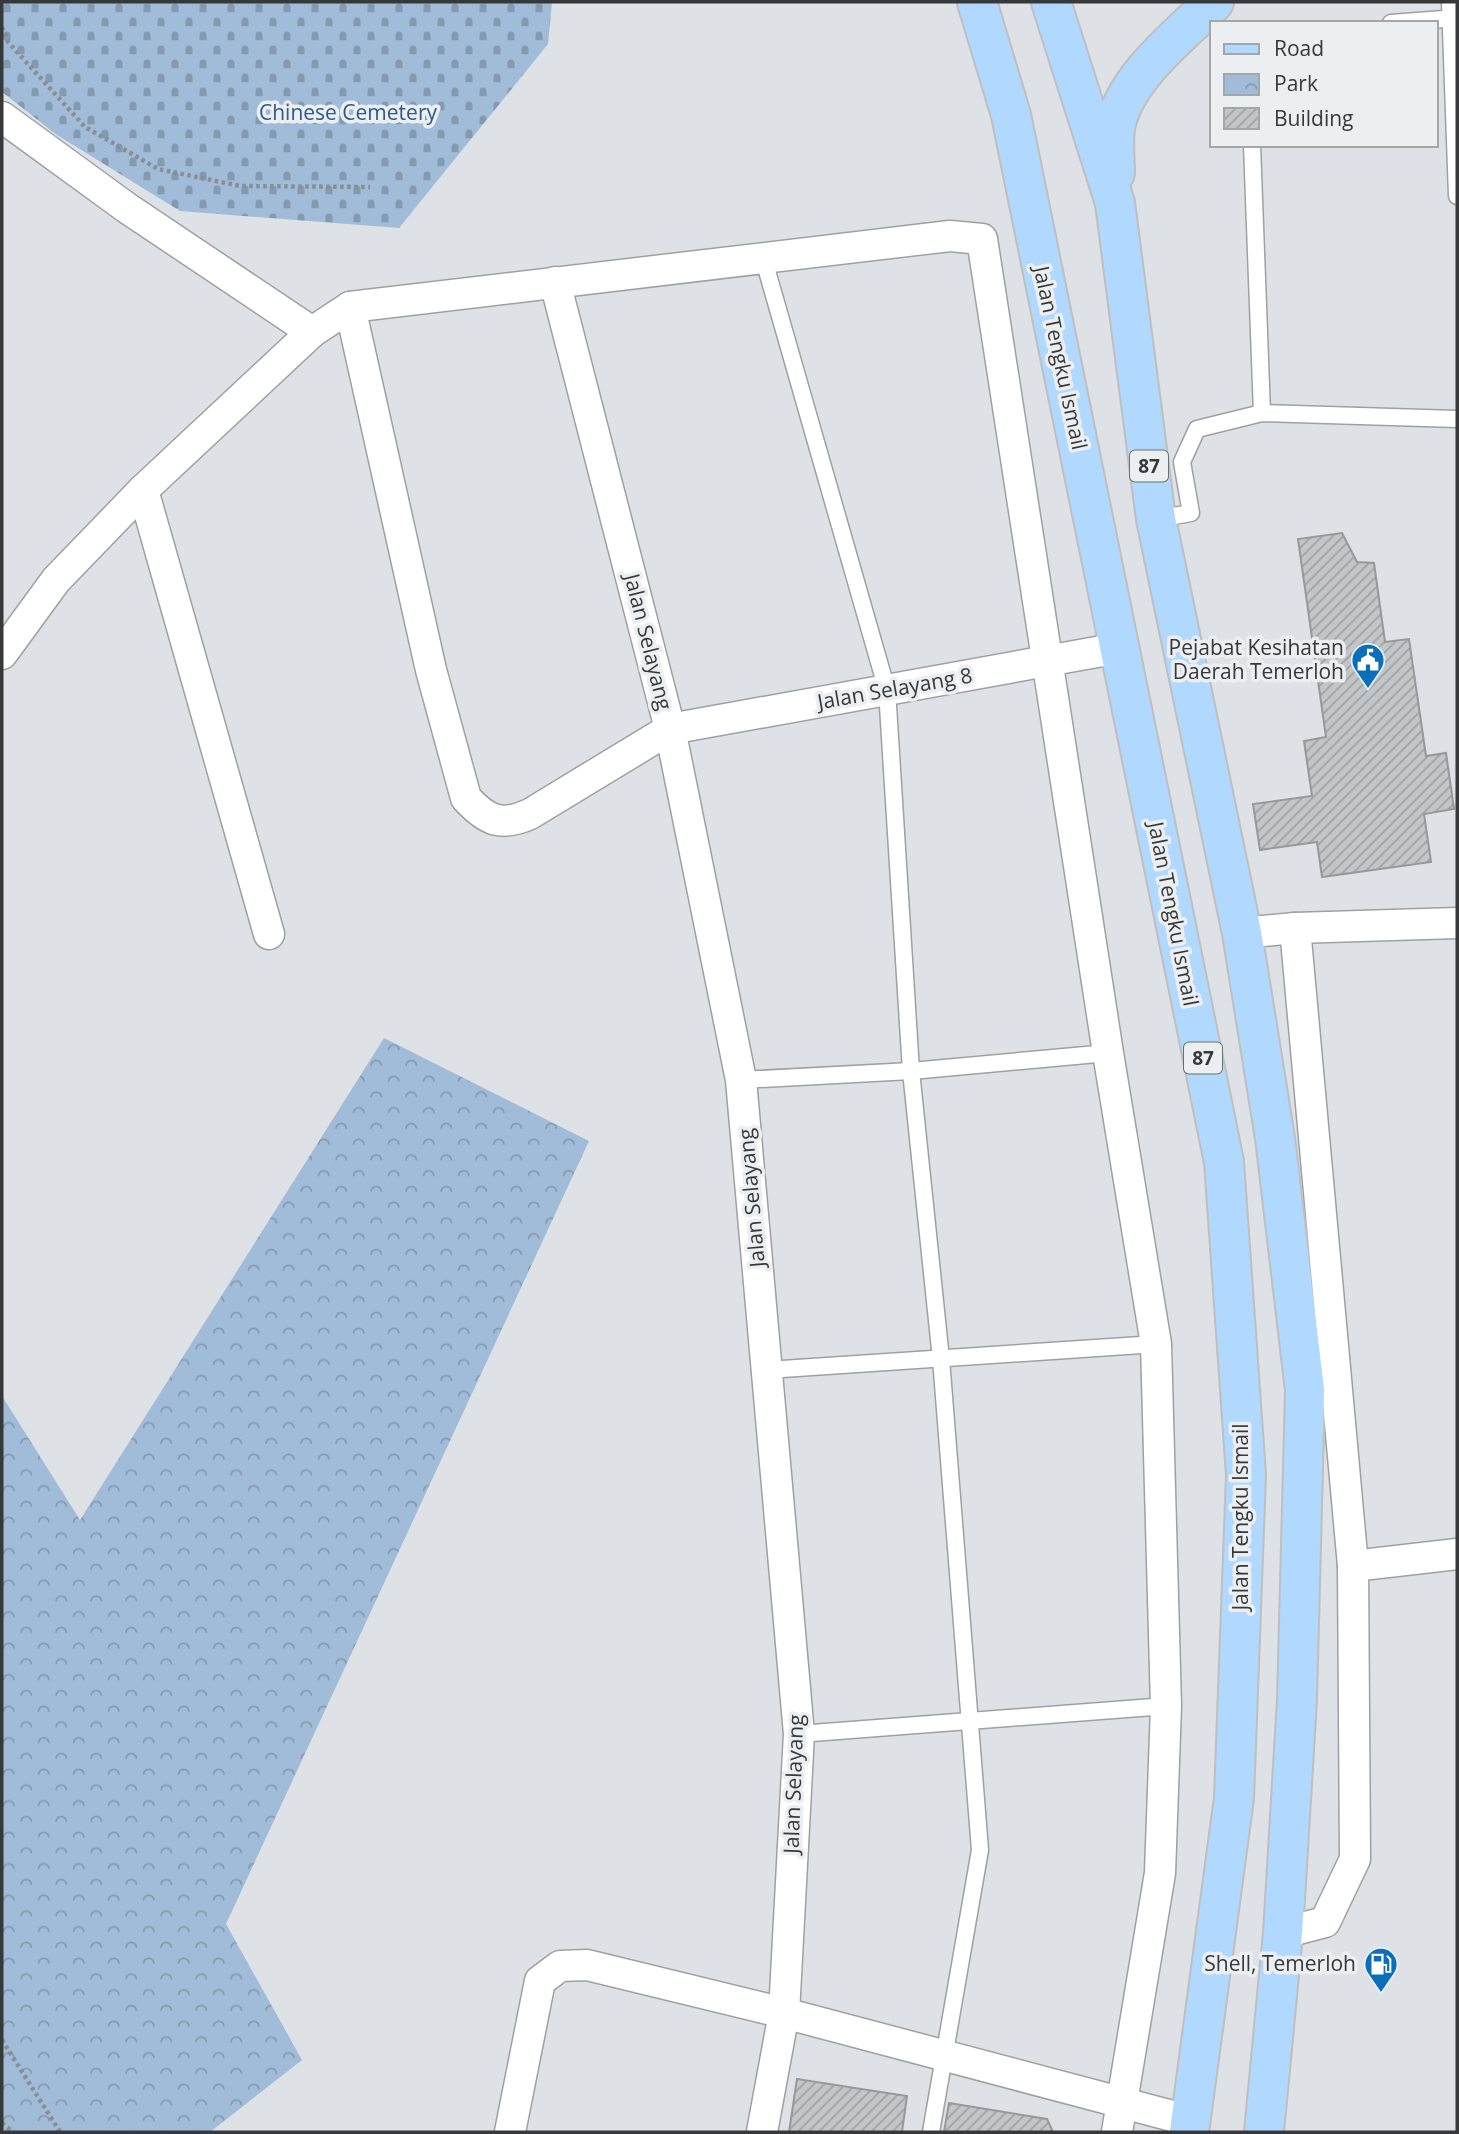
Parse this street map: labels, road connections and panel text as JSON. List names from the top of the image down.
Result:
{
  "streets": {
    "main road": ["Jalan Tengku Ismail", "87"],
    "street": ["Jalan Selayang", "Jalan Selayang 8"]
  },
  "crossings": [
    ["Jalan Tengku Ismail", "Jalan Selayang 8"],
    ["Jalan Selayang", "Jalan Selayang 8"]
  ],
  "parks": ["Chinese Cemetery"],
  "places": {
    "public building": ["Pejabat Kesihatan Daerah Temerloh"],
    "fuel station": ["Shell, Temerloh"]
  },
  "legend": ["Road", "Park", "Building"]
}
